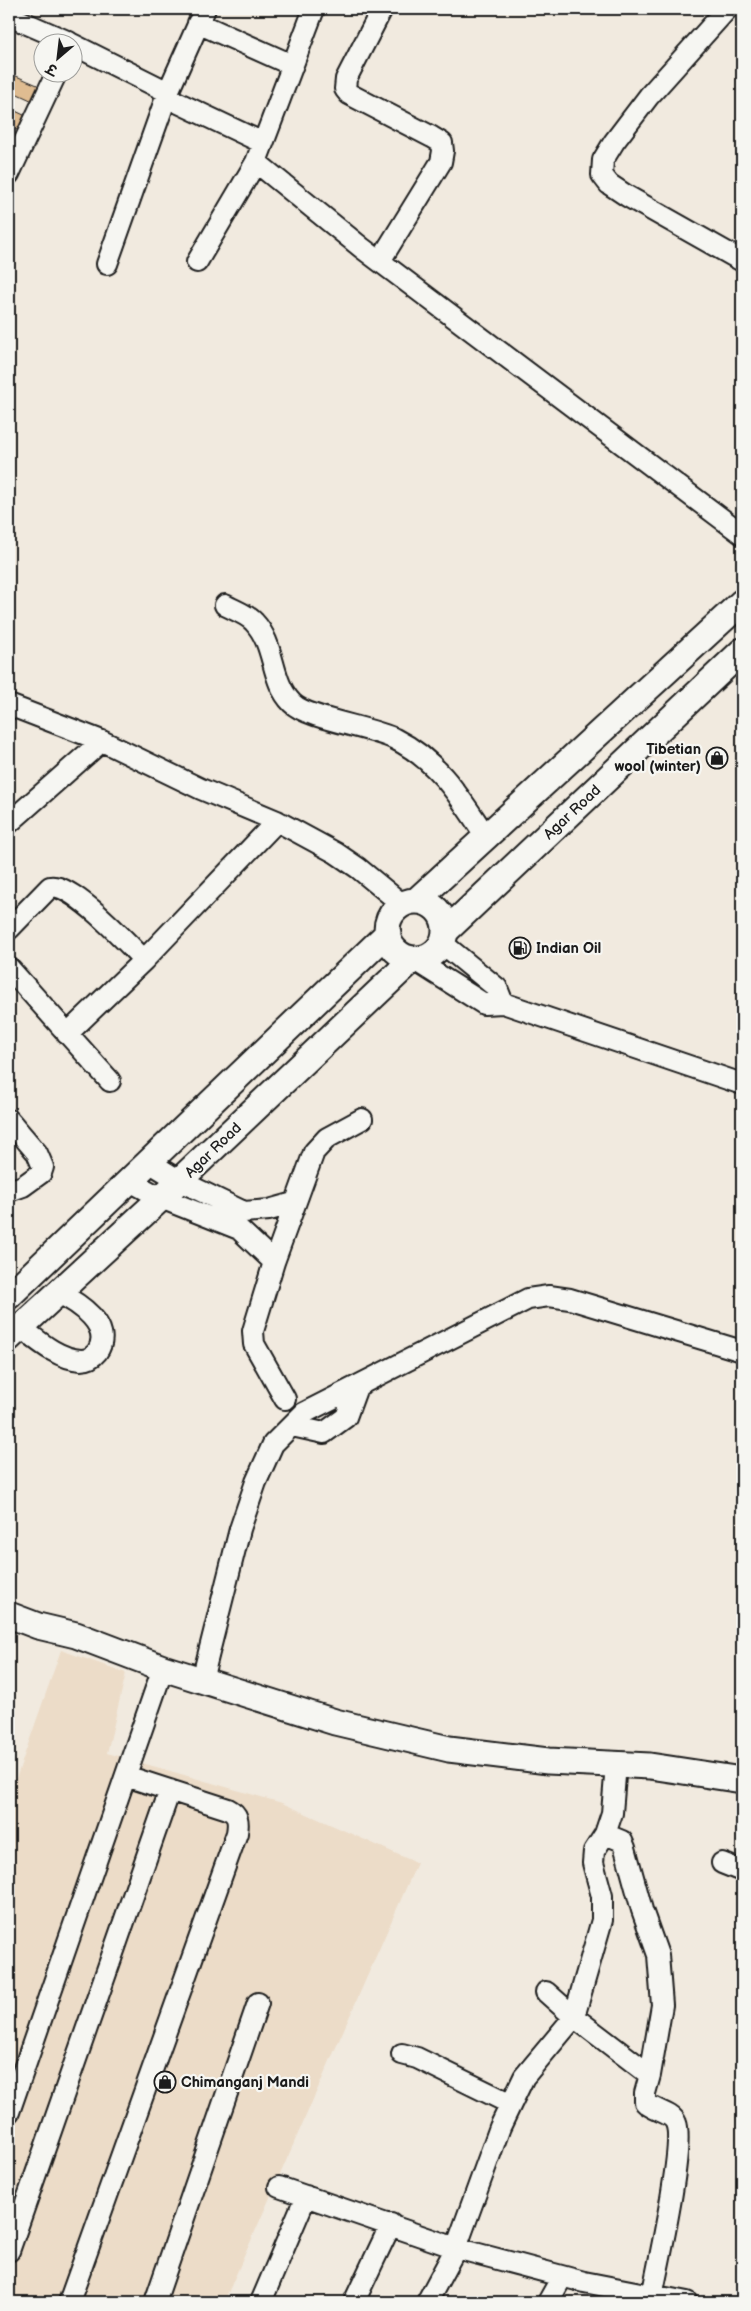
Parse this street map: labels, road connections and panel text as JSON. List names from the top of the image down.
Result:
{
  "streets": {
    "main road": ["Agar Road"]
  },
  "places": {
    "shop": ["Tibetian wool (winter)", "Chimanganj Mandi"],
    "fuel station": ["Indian Oil"]
  },
  "north": "bottom left"
}
